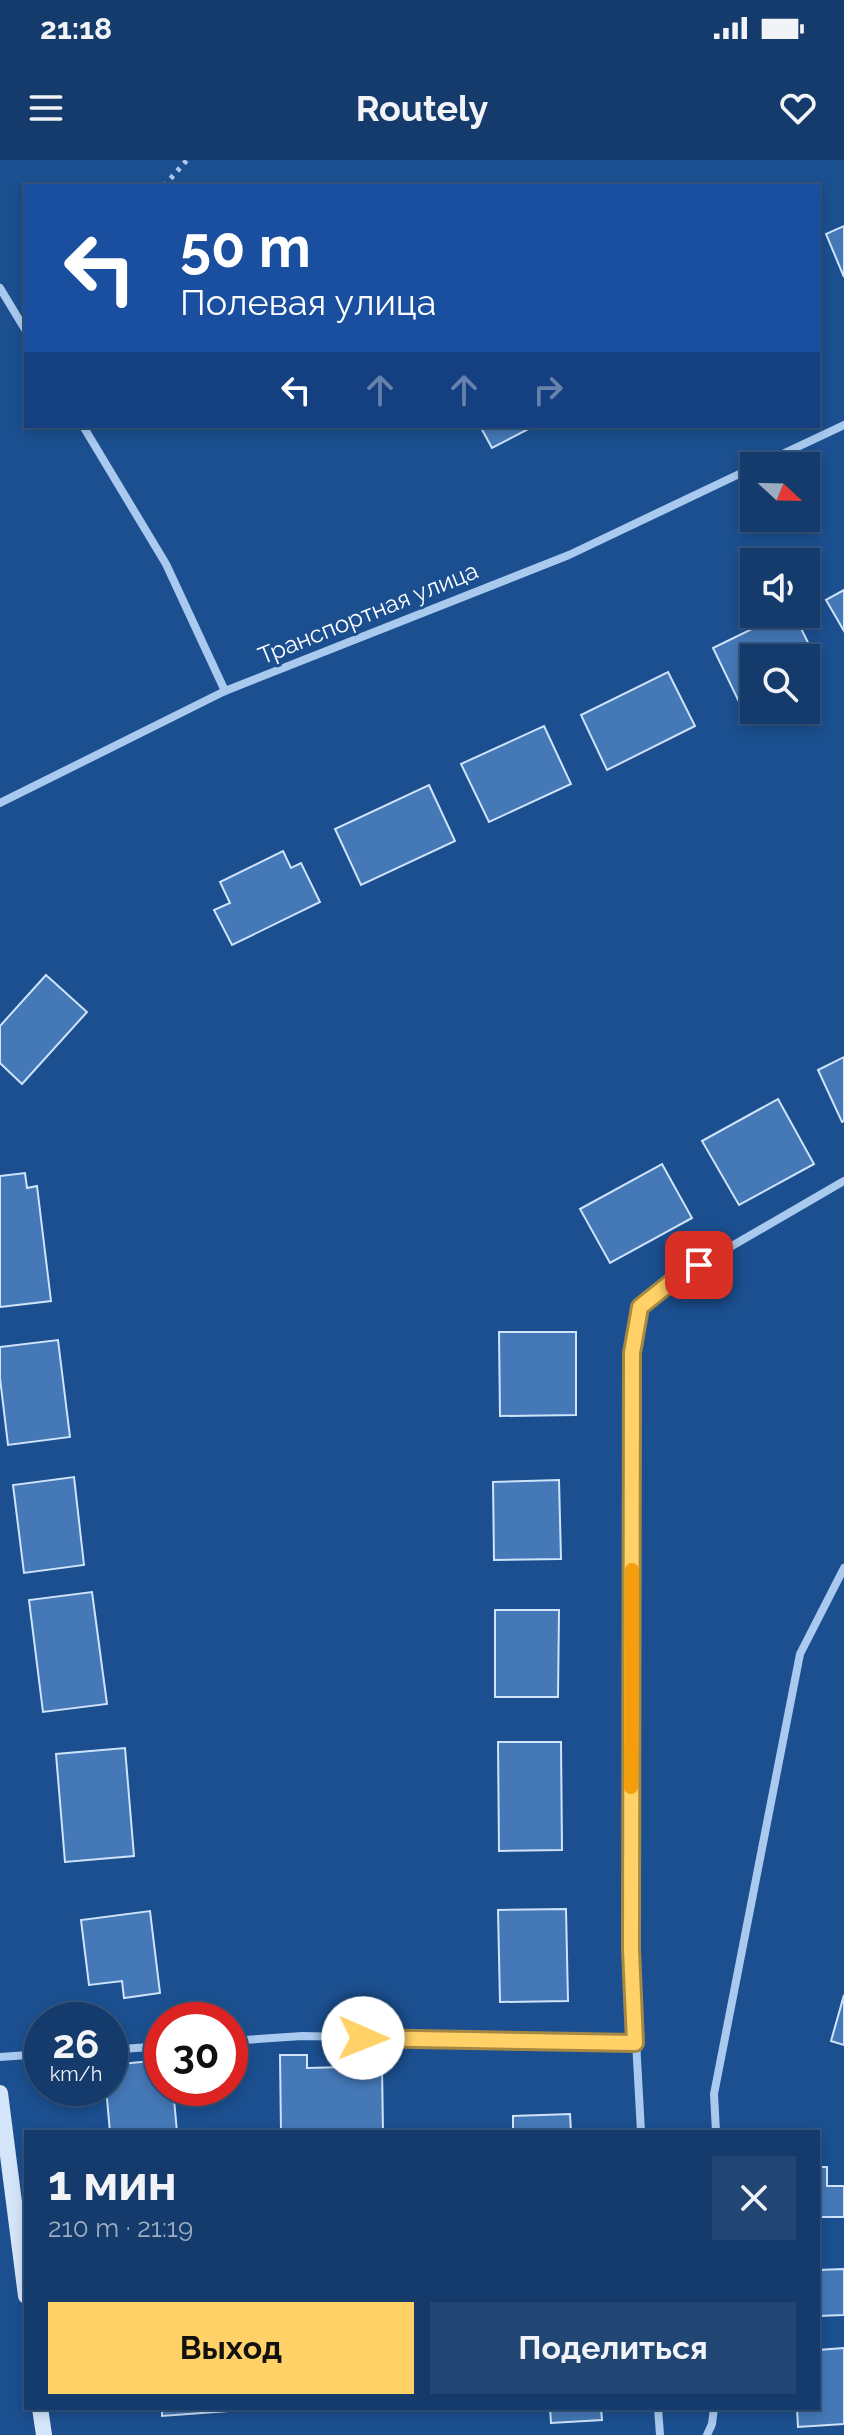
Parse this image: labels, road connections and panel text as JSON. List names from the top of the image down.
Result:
{
  "streets": {
    "street": ["Транспортная улица"]
  },
  "north": "right",
  "page": {
    "status": "21:18",
    "header": "Routely",
    "turn": ["50 m", "Полевая улица"],
    "speed": "26 km/h",
    "limit": "30",
    "heading": ["1 мин", "210 m · 21:19"],
    "buttons": ["Выход", "Поделиться"]
  }
}
